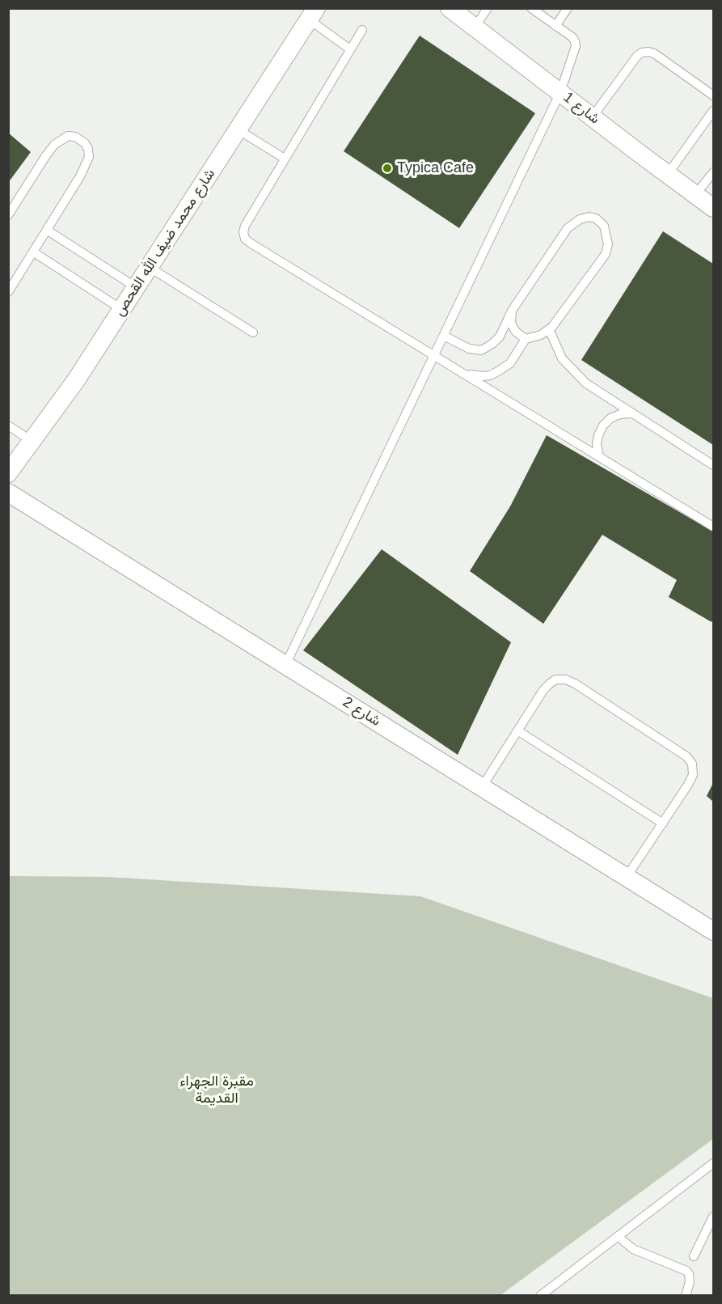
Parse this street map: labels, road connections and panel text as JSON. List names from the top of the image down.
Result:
{
  "streets": {
    "street": ["شارع 1", "شارع محمد ضيف الله القحص", "شارع 2"]
  },
  "parks": ["مقبرة الجهراء القديمة"],
  "places": ["Typica Cafe"]
}
